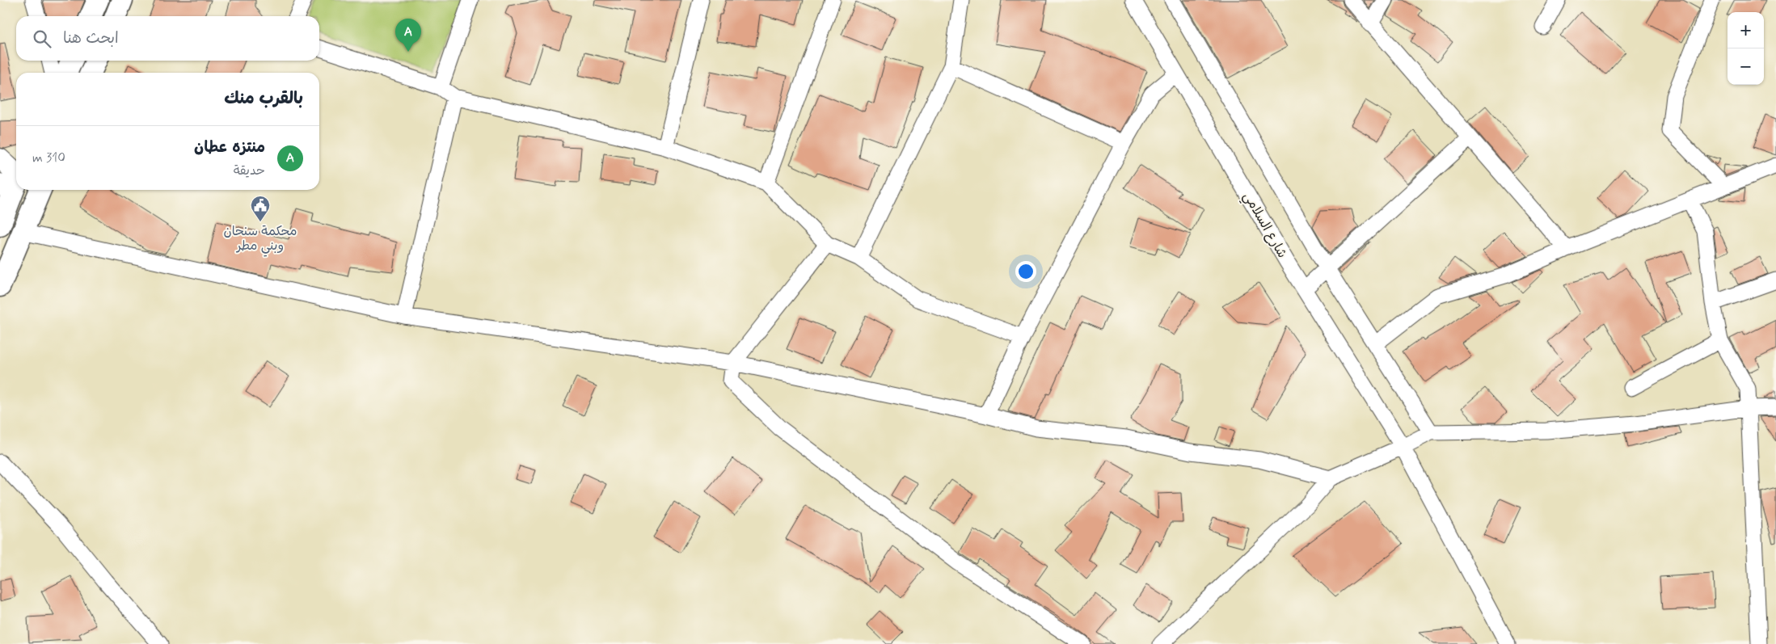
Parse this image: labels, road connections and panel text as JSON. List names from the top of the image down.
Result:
{
  "streets": {
    "street": ["شارع السلامي"]
  },
  "places": {
    "public building": ["محكمة سنحان وبني مطر"]
  },
  "page": {
    "map_buttons": ["+", "−"],
    "search": "ابحث هنا",
    "pins": "A",
    "heading": "بالقرب منك",
    "list": [
      {
        "mark": "A",
        "name": "منتزه عطان",
        "note": "حديقة",
        "value": "310 m"
      }
    ]
  }
}
